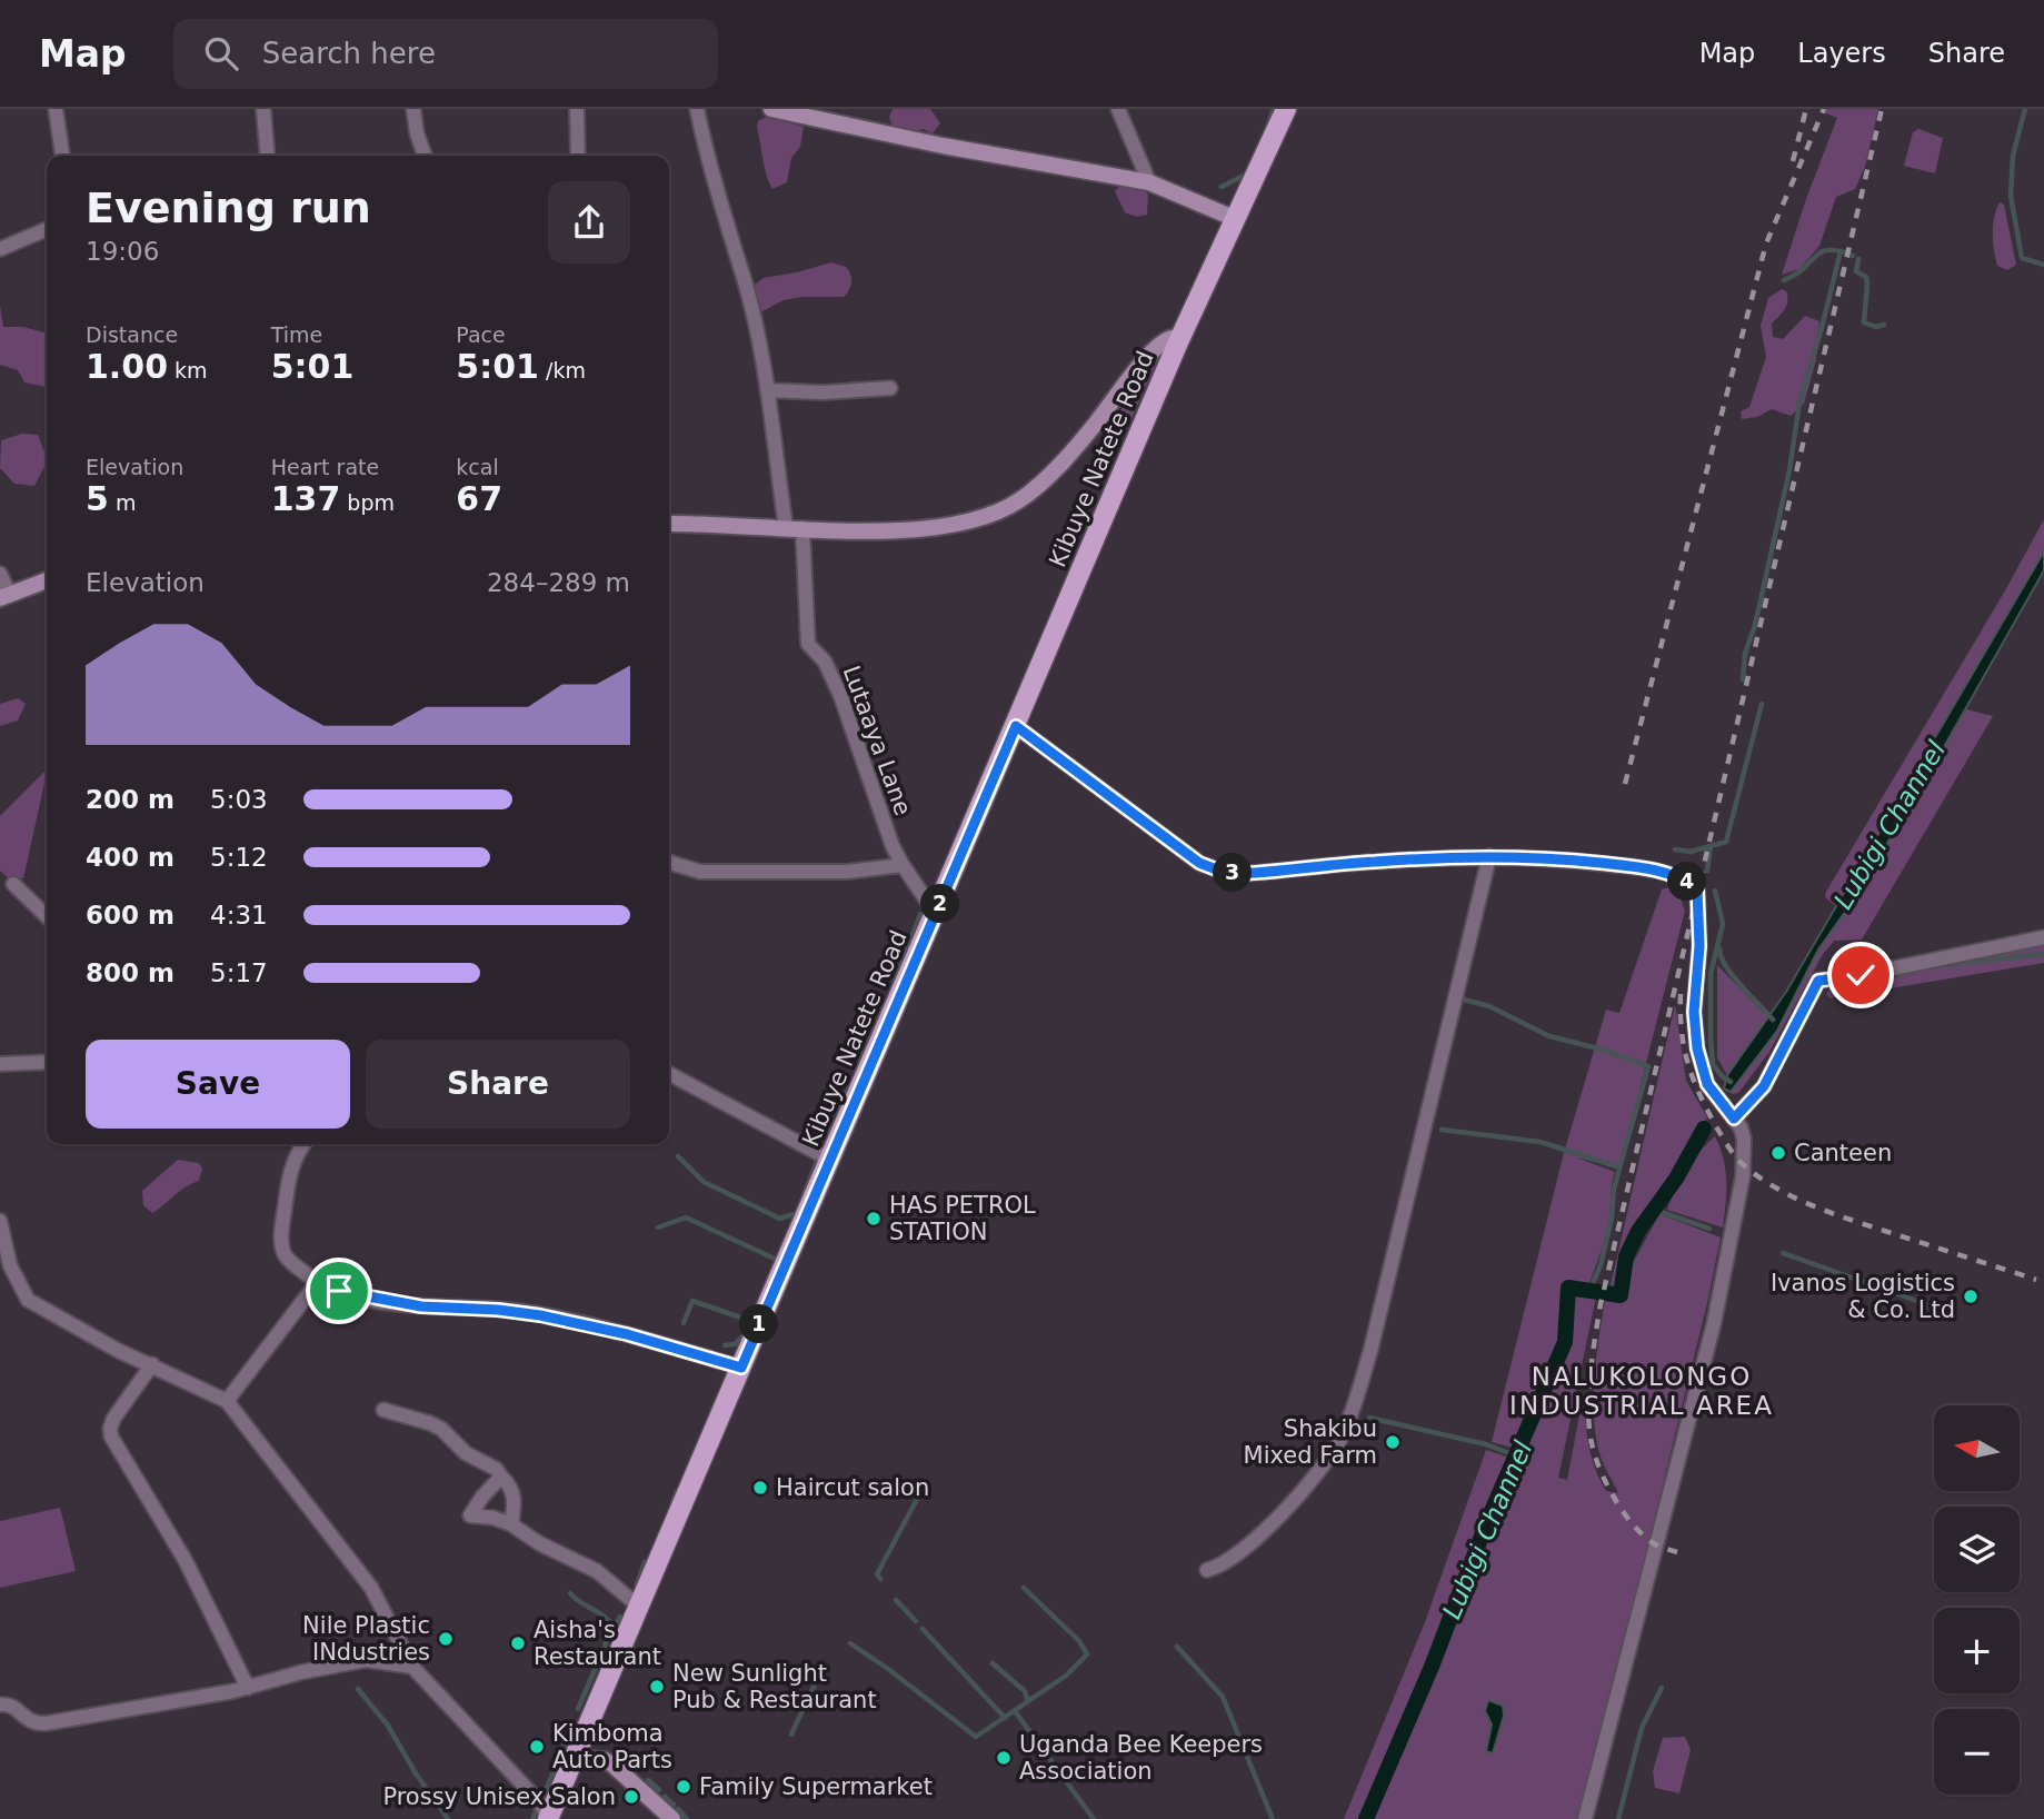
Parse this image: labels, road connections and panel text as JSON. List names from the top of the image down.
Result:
{
  "streets": {
    "main road": ["Kibuye Natete Road"],
    "street": ["Lutaaya Lane"]
  },
  "crossings": [
    ["Kibuye Natete Road", "Lutaaya Lane"]
  ],
  "districts": ["NALUKOLONGO INDUSTRIAL AREA"],
  "water": ["Lubigi Channel"],
  "places": [
    "Canteen",
    "HAS PETROL STATION",
    "Ivanos Logistics & Co. Ltd",
    "Shakibu Mixed Farm",
    "Haircut salon",
    "Nile Plastic INdustries",
    "Aisha's Restaurant",
    "New Sunlight Pub & Restaurant",
    "Kimboma Auto Parts",
    "Uganda Bee Keepers Association",
    "Family Supermarket",
    "Prossy Unisex Salon"
  ],
  "north": "left",
  "page": {
    "header": "Map",
    "search": "Search here",
    "nav": ["Map", "Layers", "Share"],
    "heading": ["Evening run", "19:06"],
    "stats": [
      ["Distance", "1.00 km"],
      ["Time", "5:01"],
      ["Pace", "5:01 /km"],
      ["Elevation", "5 m"],
      ["Heart rate", "137 bpm"],
      ["kcal", "67"]
    ],
    "chart": ["Elevation", "284–289 m"],
    "list": [
      {
        "name": "200 m",
        "note": "5:03"
      },
      {
        "name": "400 m",
        "note": "5:12"
      },
      {
        "name": "600 m",
        "note": "4:31"
      },
      {
        "name": "800 m",
        "note": "5:17"
      }
    ],
    "pins": [
      "3",
      "4",
      "2",
      "1"
    ],
    "buttons": ["Save", "Share"],
    "map_buttons": ["+", "−"]
  }
}
